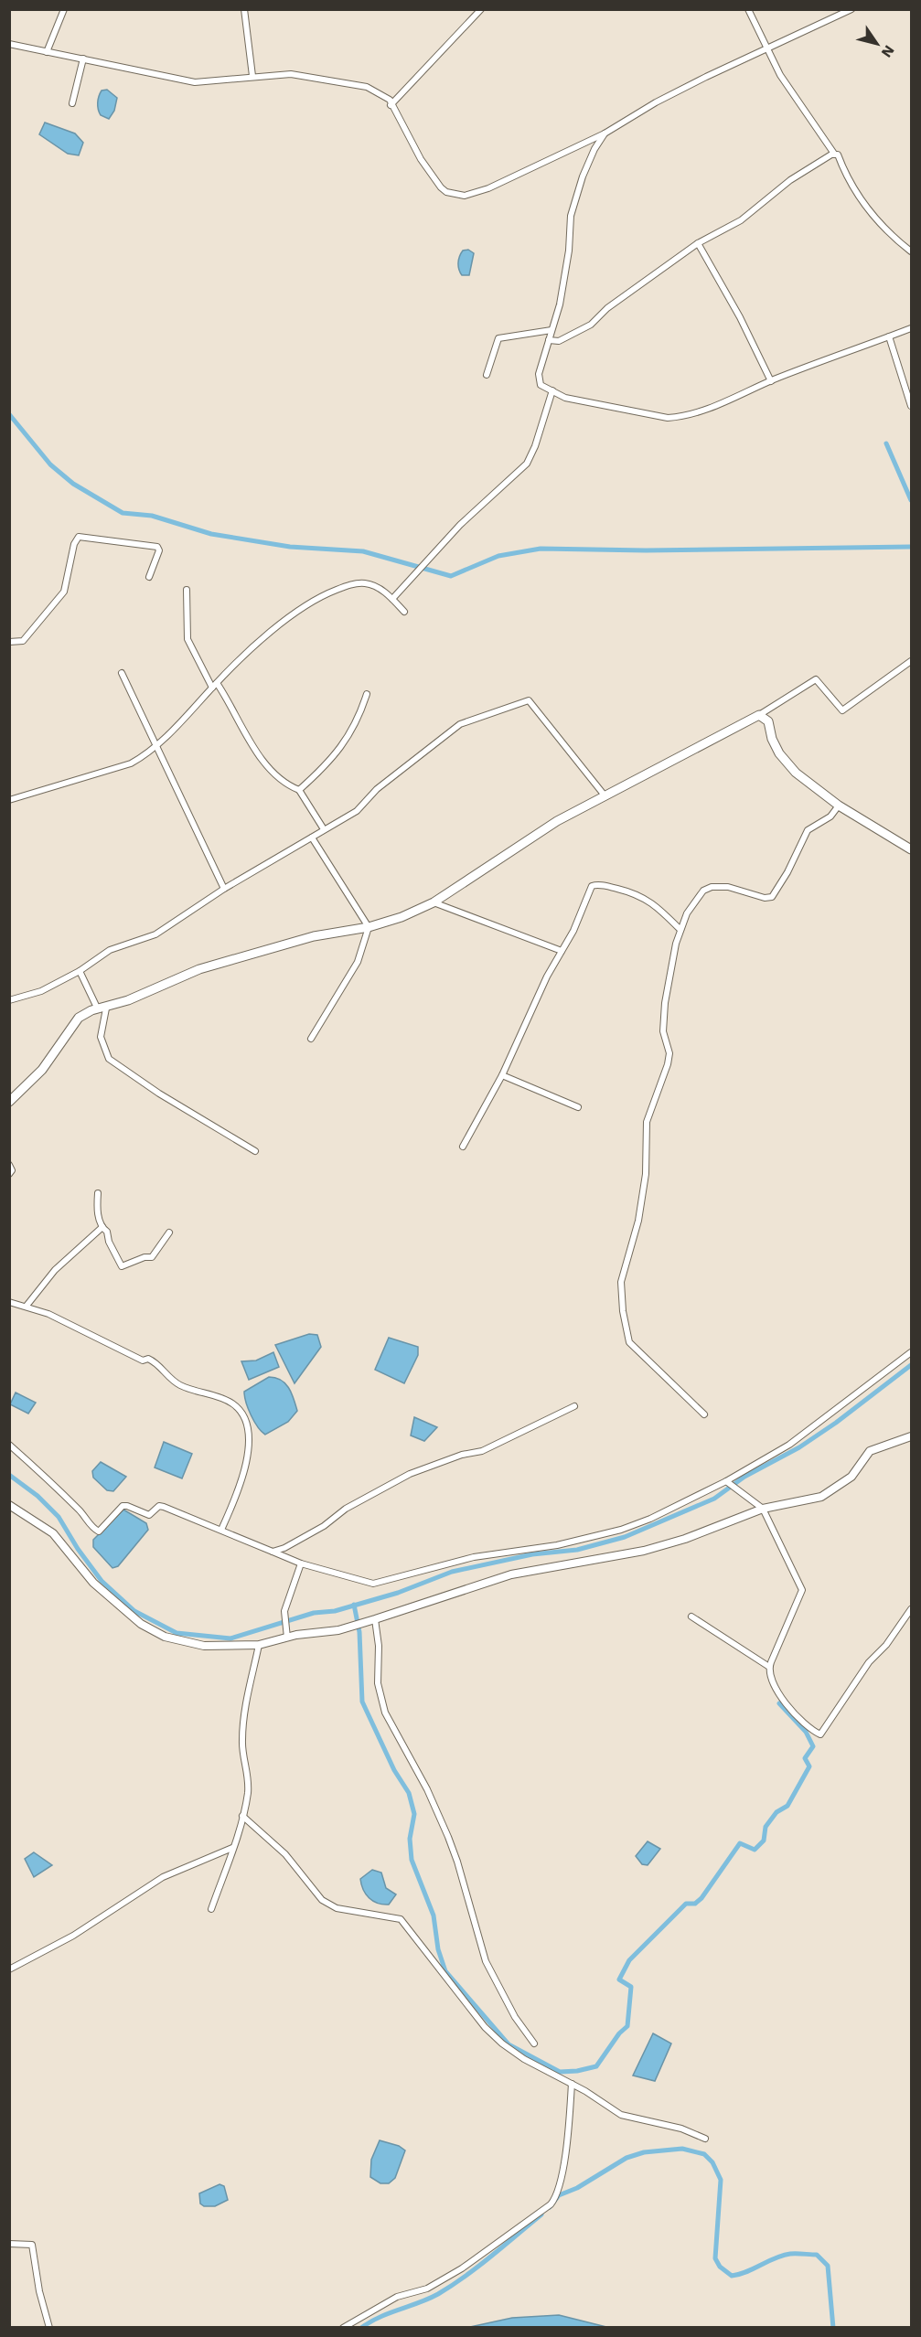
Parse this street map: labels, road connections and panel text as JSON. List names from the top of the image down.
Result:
{
  "north": "bottom right"
}
